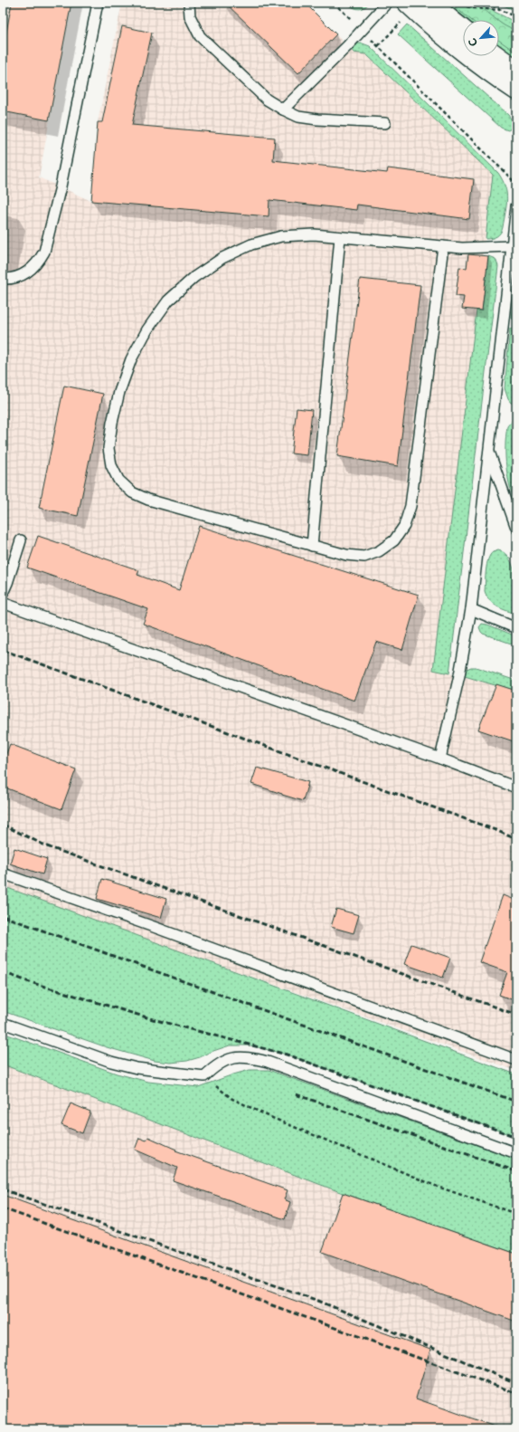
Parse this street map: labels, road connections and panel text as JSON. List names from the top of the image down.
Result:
{
  "north": "bottom left"
}
